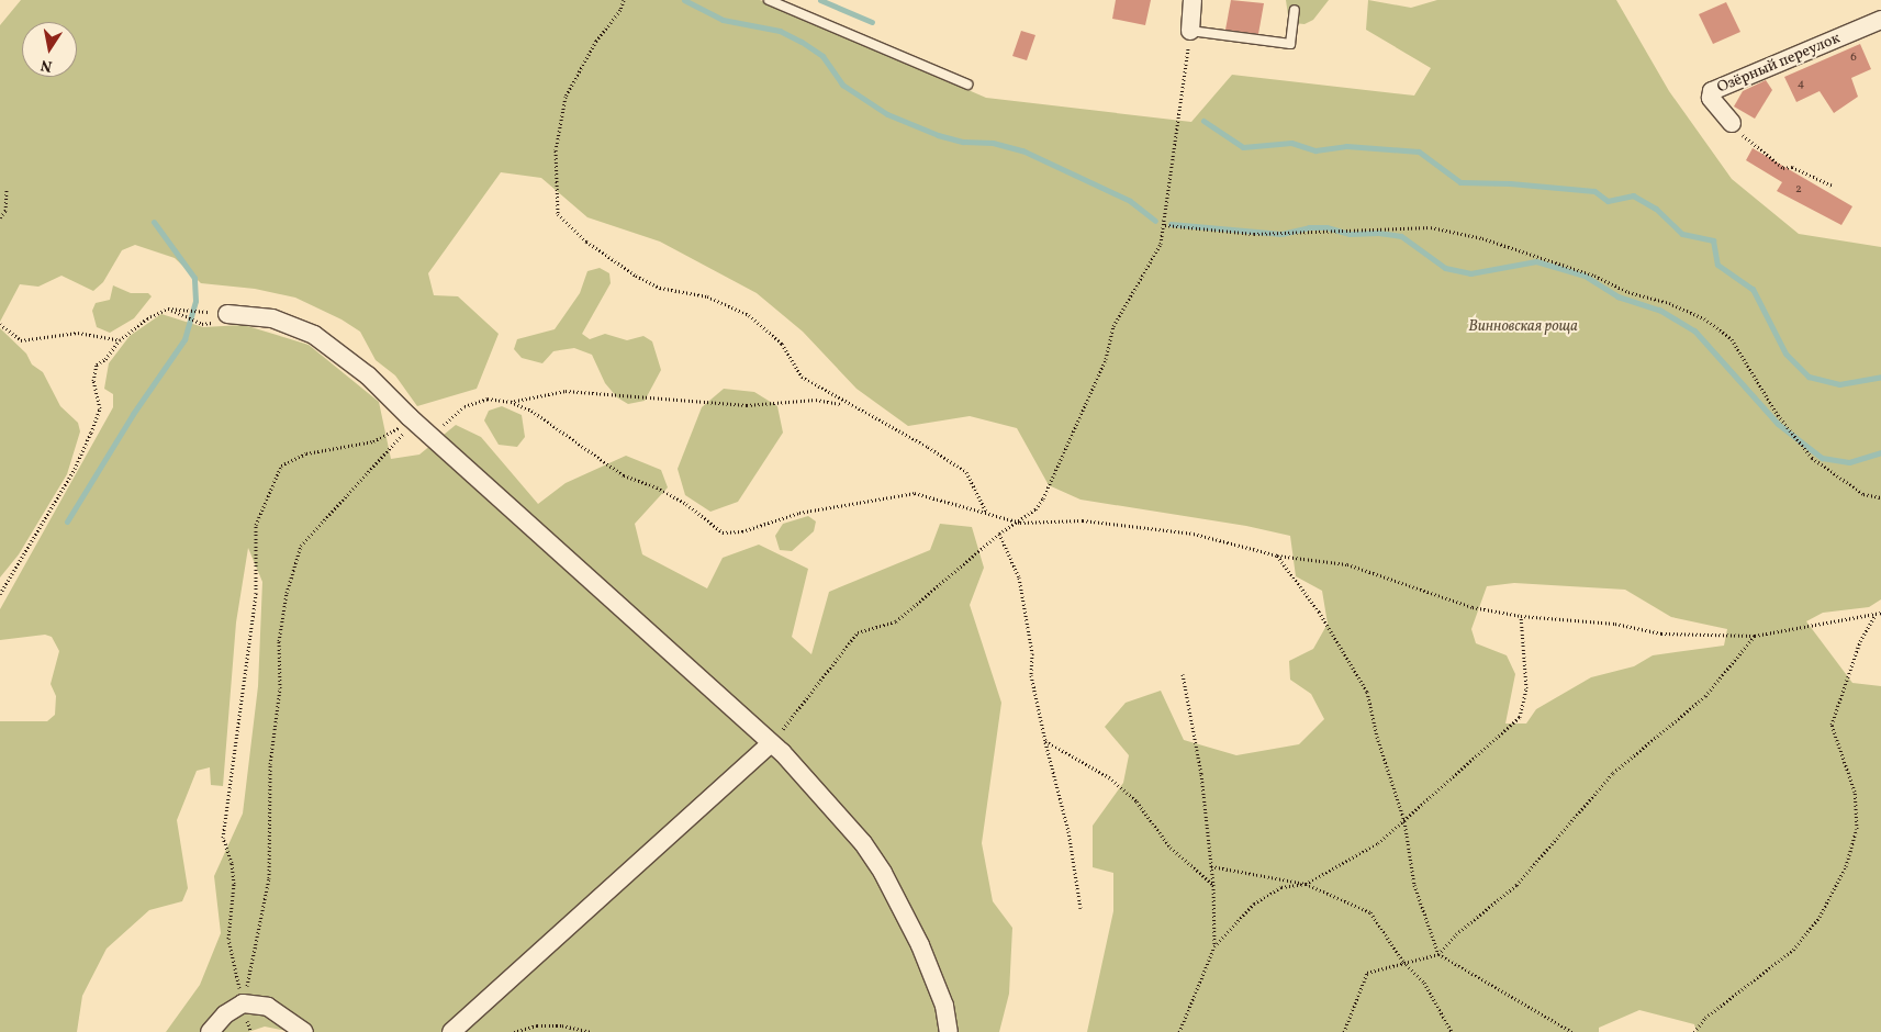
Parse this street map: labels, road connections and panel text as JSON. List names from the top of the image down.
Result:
{
  "streets": {
    "street": ["Озёрный переулок"]
  },
  "parks": ["Винновская роща"],
  "house_numbers": ["6", "4", "2"],
  "north": "bottom"
}
